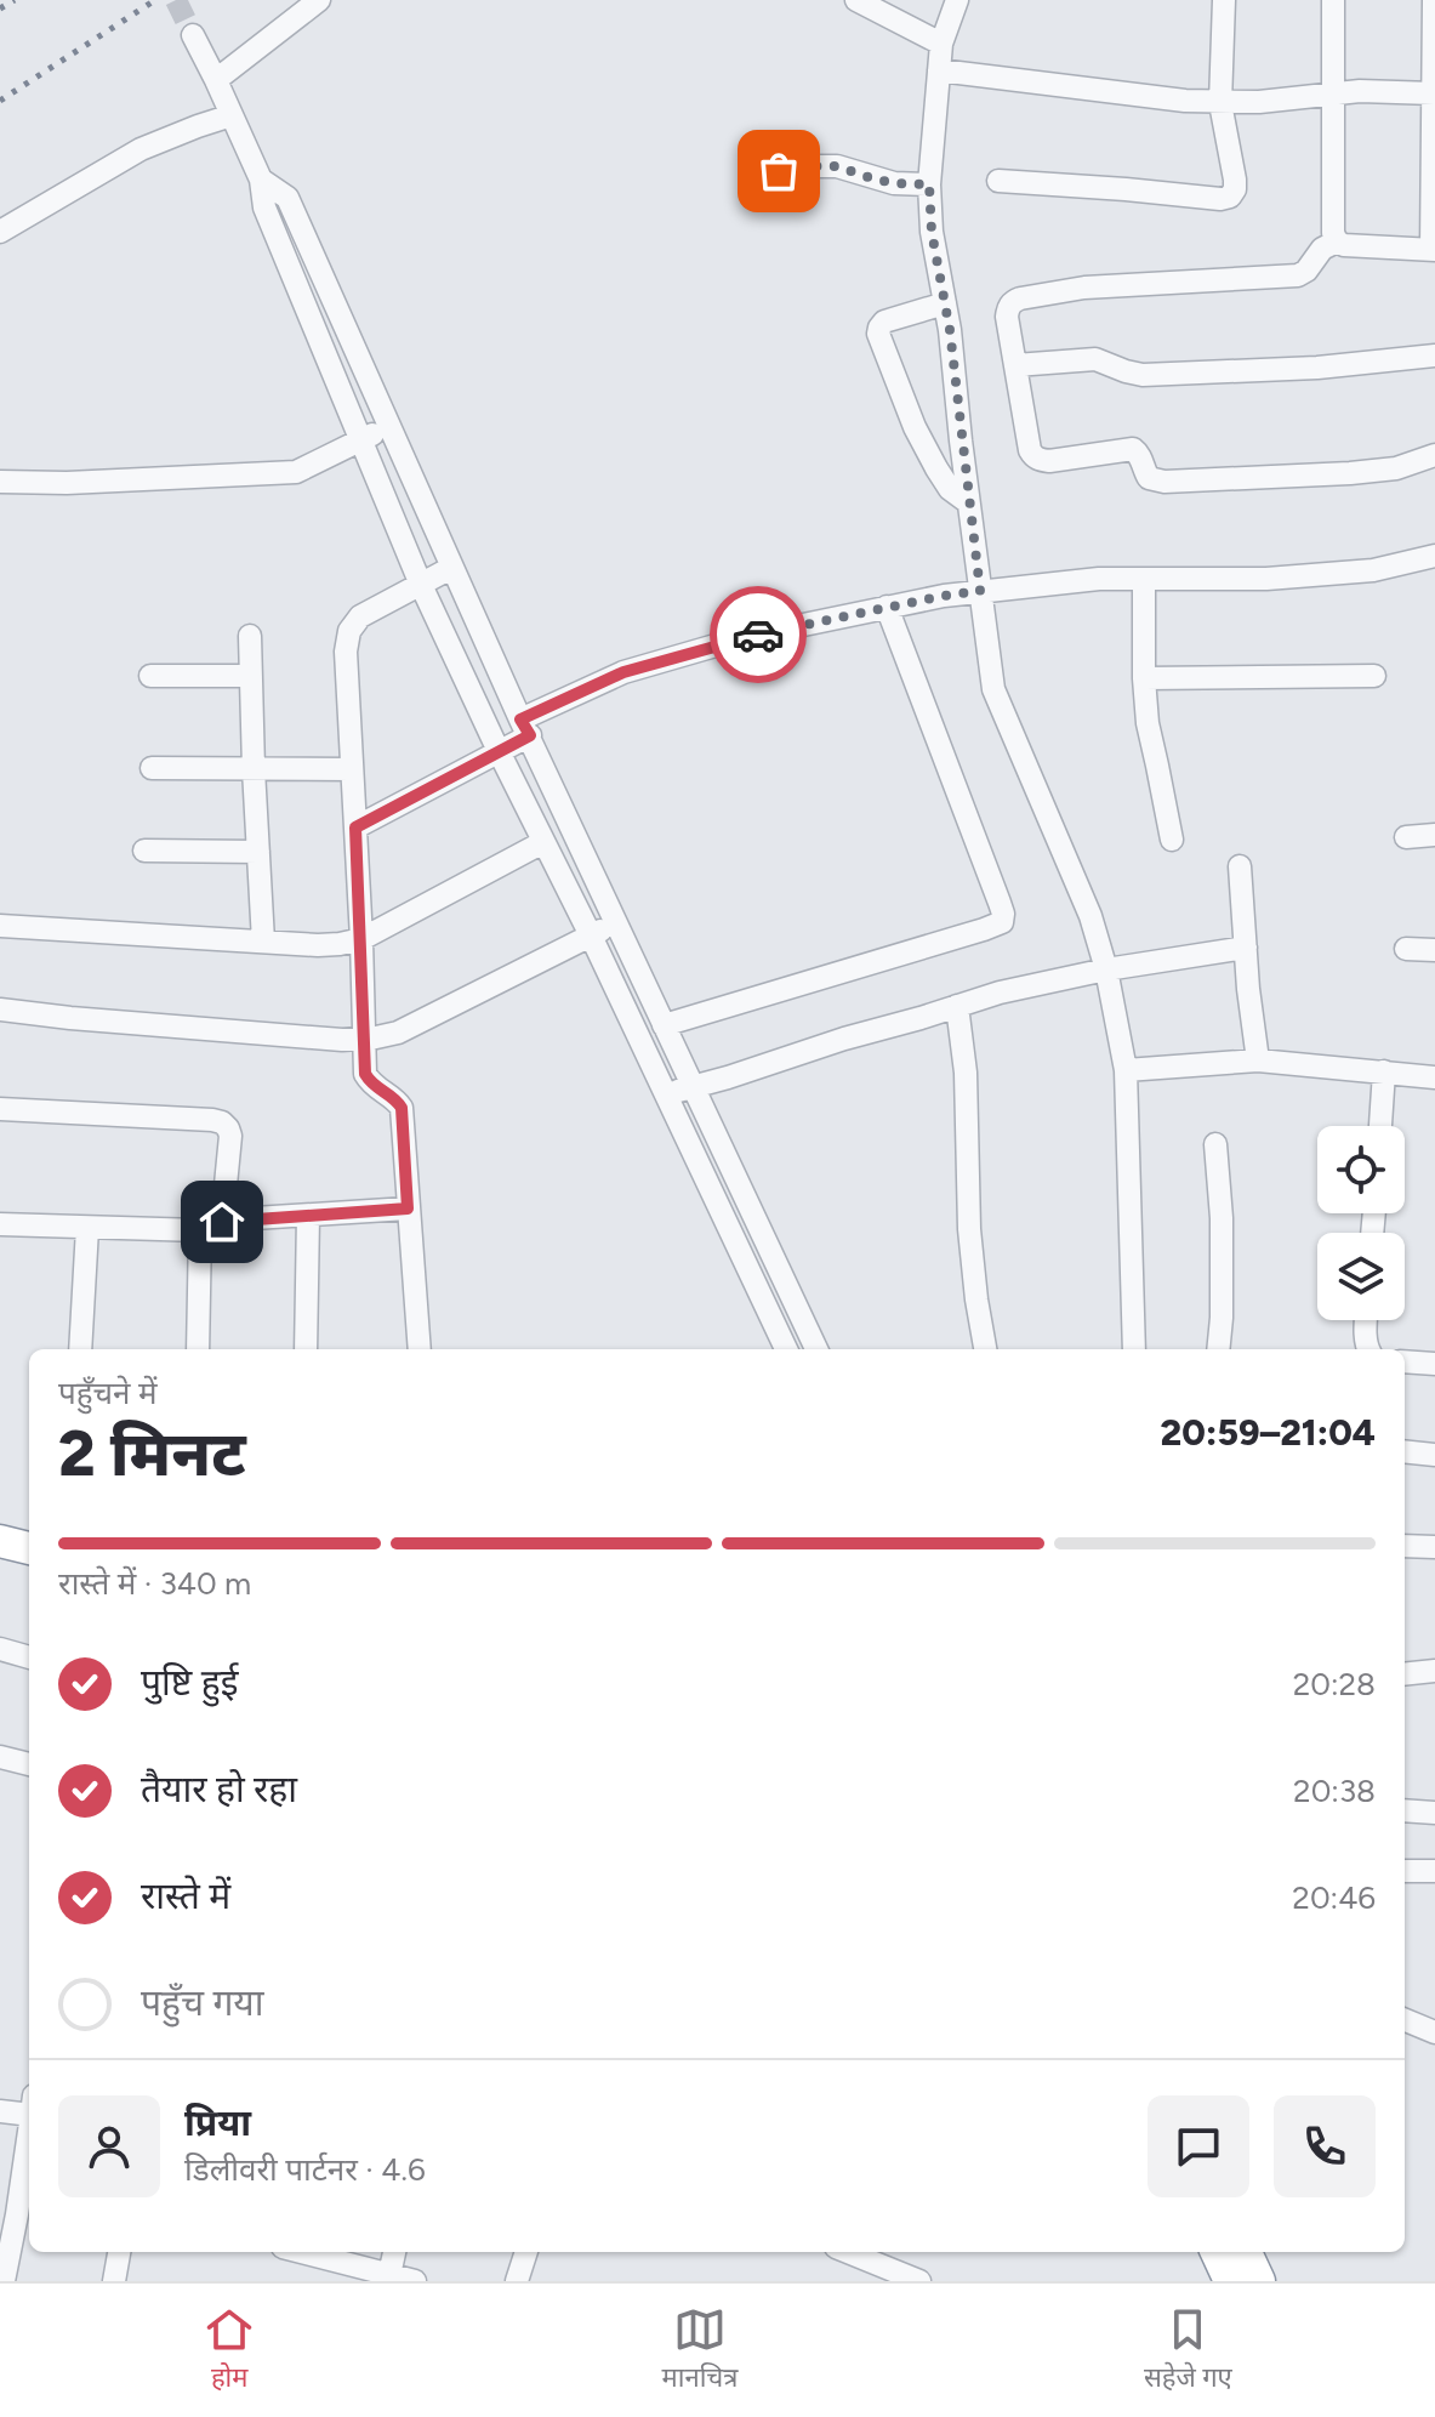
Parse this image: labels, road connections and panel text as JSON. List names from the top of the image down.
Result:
{
  "page": {
    "heading": ["2 मिनट", "पहुँचने में", "20:59–21:04"],
    "panel": ["प्रिया", "डिलीवरी पार्टनर · 4.6"],
    "bar": "रास्ते में · 340 m",
    "list": [
      ["पुष्टि हुई", "20:28"],
      ["तैयार हो रहा", "20:38"],
      ["रास्ते में", "20:46"],
      "पहुँच गया"
    ],
    "tabs": ["होम", "मानचित्र", "सहेजे गए"]
  }
}
